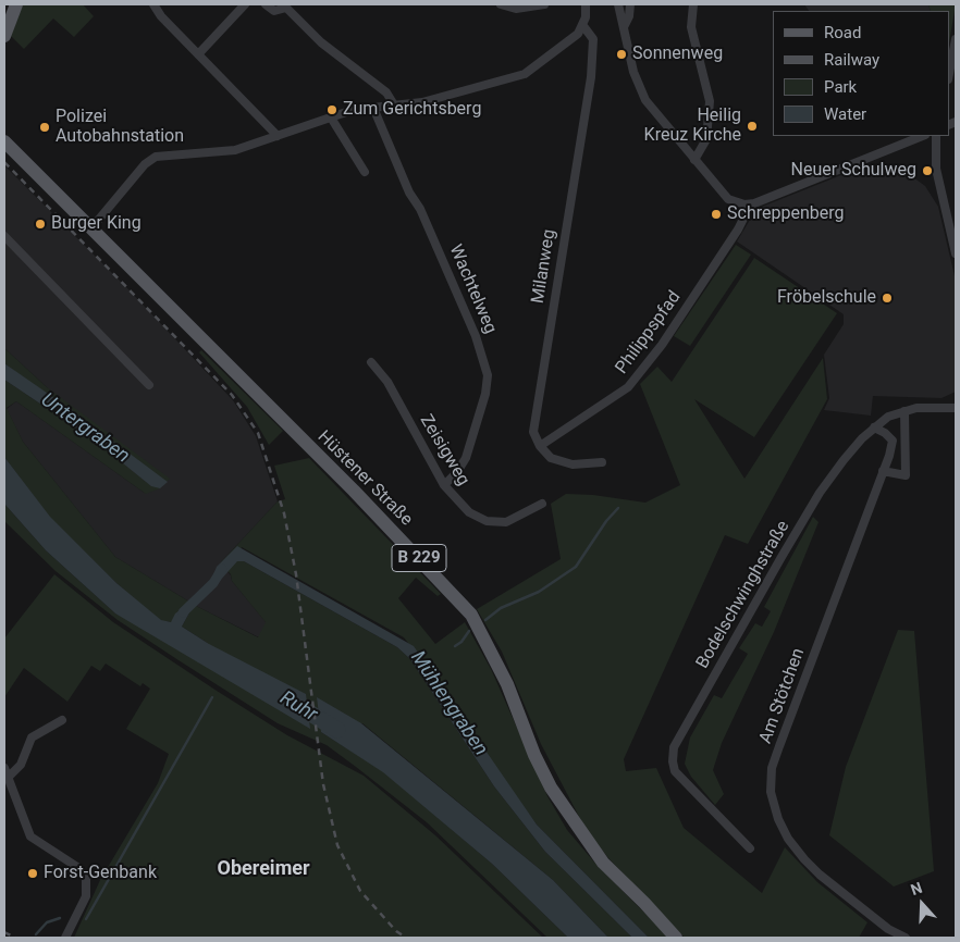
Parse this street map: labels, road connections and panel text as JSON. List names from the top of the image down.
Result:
{
  "streets": {
    "main road": ["Hüstener Straße", "B 229"],
    "street": [
      "Milanweg",
      "Wachtelweg",
      "Philippspfad",
      "Zeisigweg",
      "Bodelschwinghstraße",
      "Am Stötchen"
    ]
  },
  "crossings": [
    ["Milanweg", "Philippspfad"],
    ["Wachtelweg", "Zeisigweg"],
    ["Bodelschwinghstraße", "Am Stötchen"]
  ],
  "districts": ["Obereimer"],
  "water": ["Untergraben", "Mühlengraben", "Ruhr"],
  "places": [
    "Sonnenweg",
    "Zum Gerichtsberg",
    "Heilig Kreuz Kirche",
    "Polizei Autobahnstation",
    "Neuer Schulweg",
    "Schreppenberg",
    "Burger King",
    "Fröbelschule",
    "Forst-Genbank"
  ],
  "legend": [
    "Road",
    "Railway",
    "Park",
    "Water"
  ],
  "north": "top"
}
